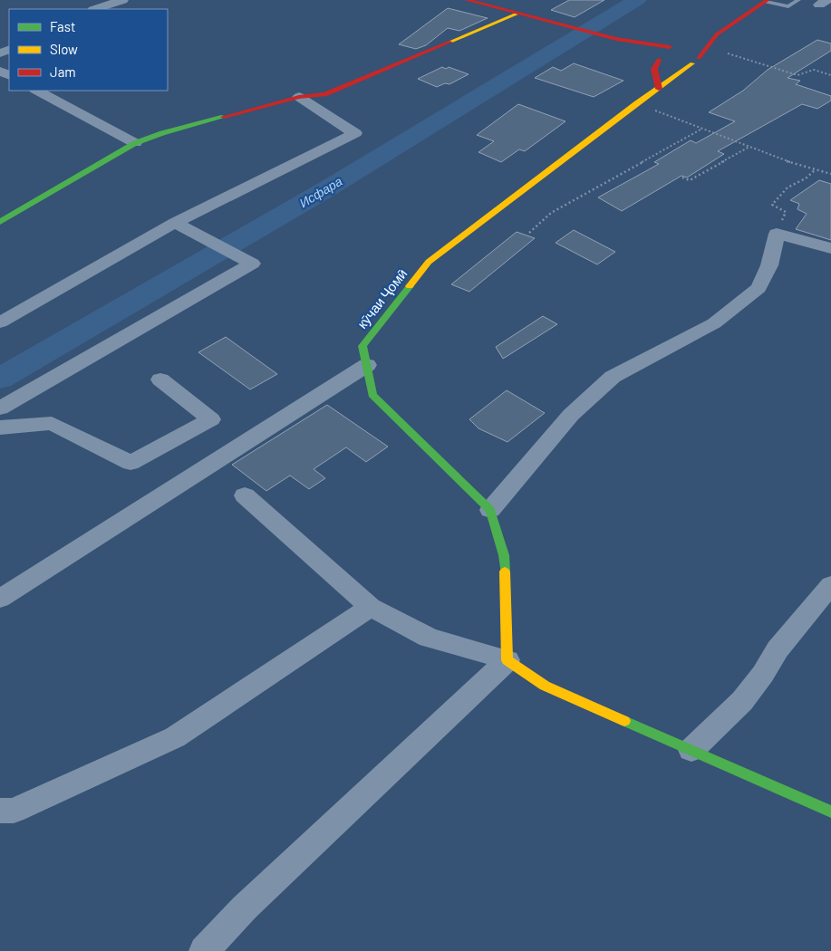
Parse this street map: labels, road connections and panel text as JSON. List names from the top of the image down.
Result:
{
  "streets": {
    "main road": ["кӯчаи Ҷомӣ"]
  },
  "water": ["Исфара"],
  "legend": ["Fast", "Slow", "Jam"]
}
